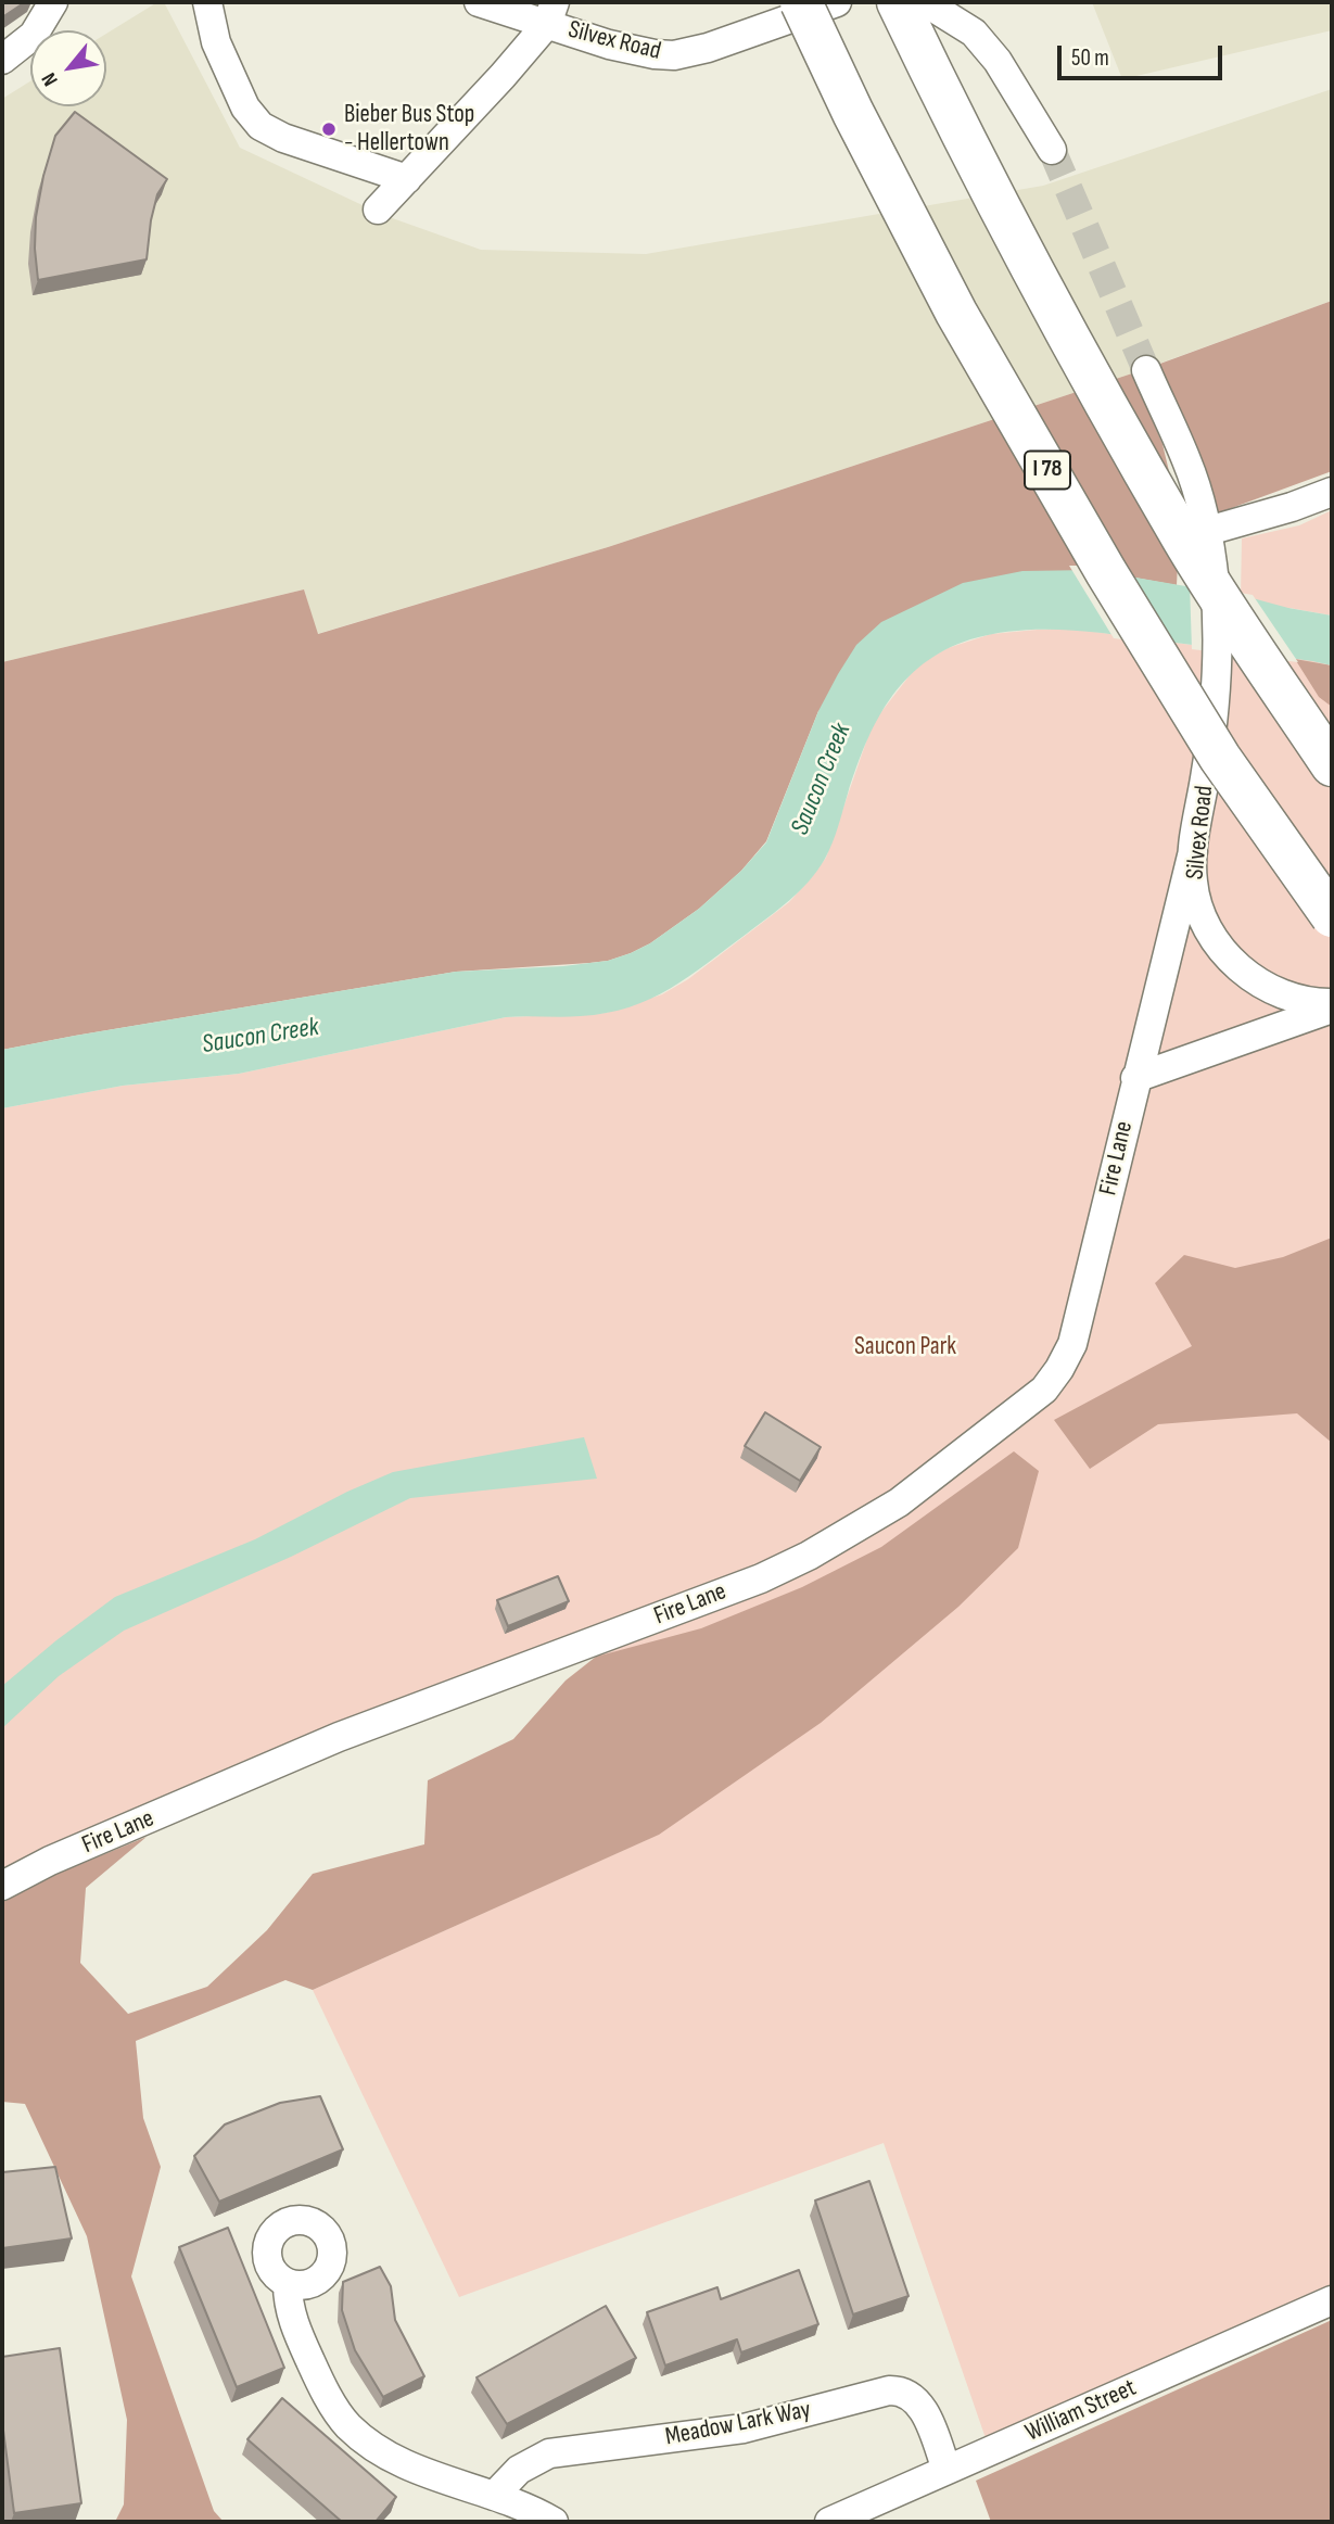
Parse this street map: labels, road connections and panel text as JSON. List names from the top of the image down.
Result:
{
  "streets": {
    "highway": ["I 78"],
    "street": [
      "Silvex Road",
      "Fire Lane",
      "William Street",
      "Meadow Lark Way"
    ]
  },
  "crossings": [
    ["Silvex Road", "Fire Lane"],
    ["William Street", "Meadow Lark Way"]
  ],
  "water": ["Saucon Creek"],
  "parks": ["Saucon Park"],
  "places": ["Bieber Bus Stop - Hellertown"],
  "scale_bar": "50 m",
  "north": "bottom left"
}
